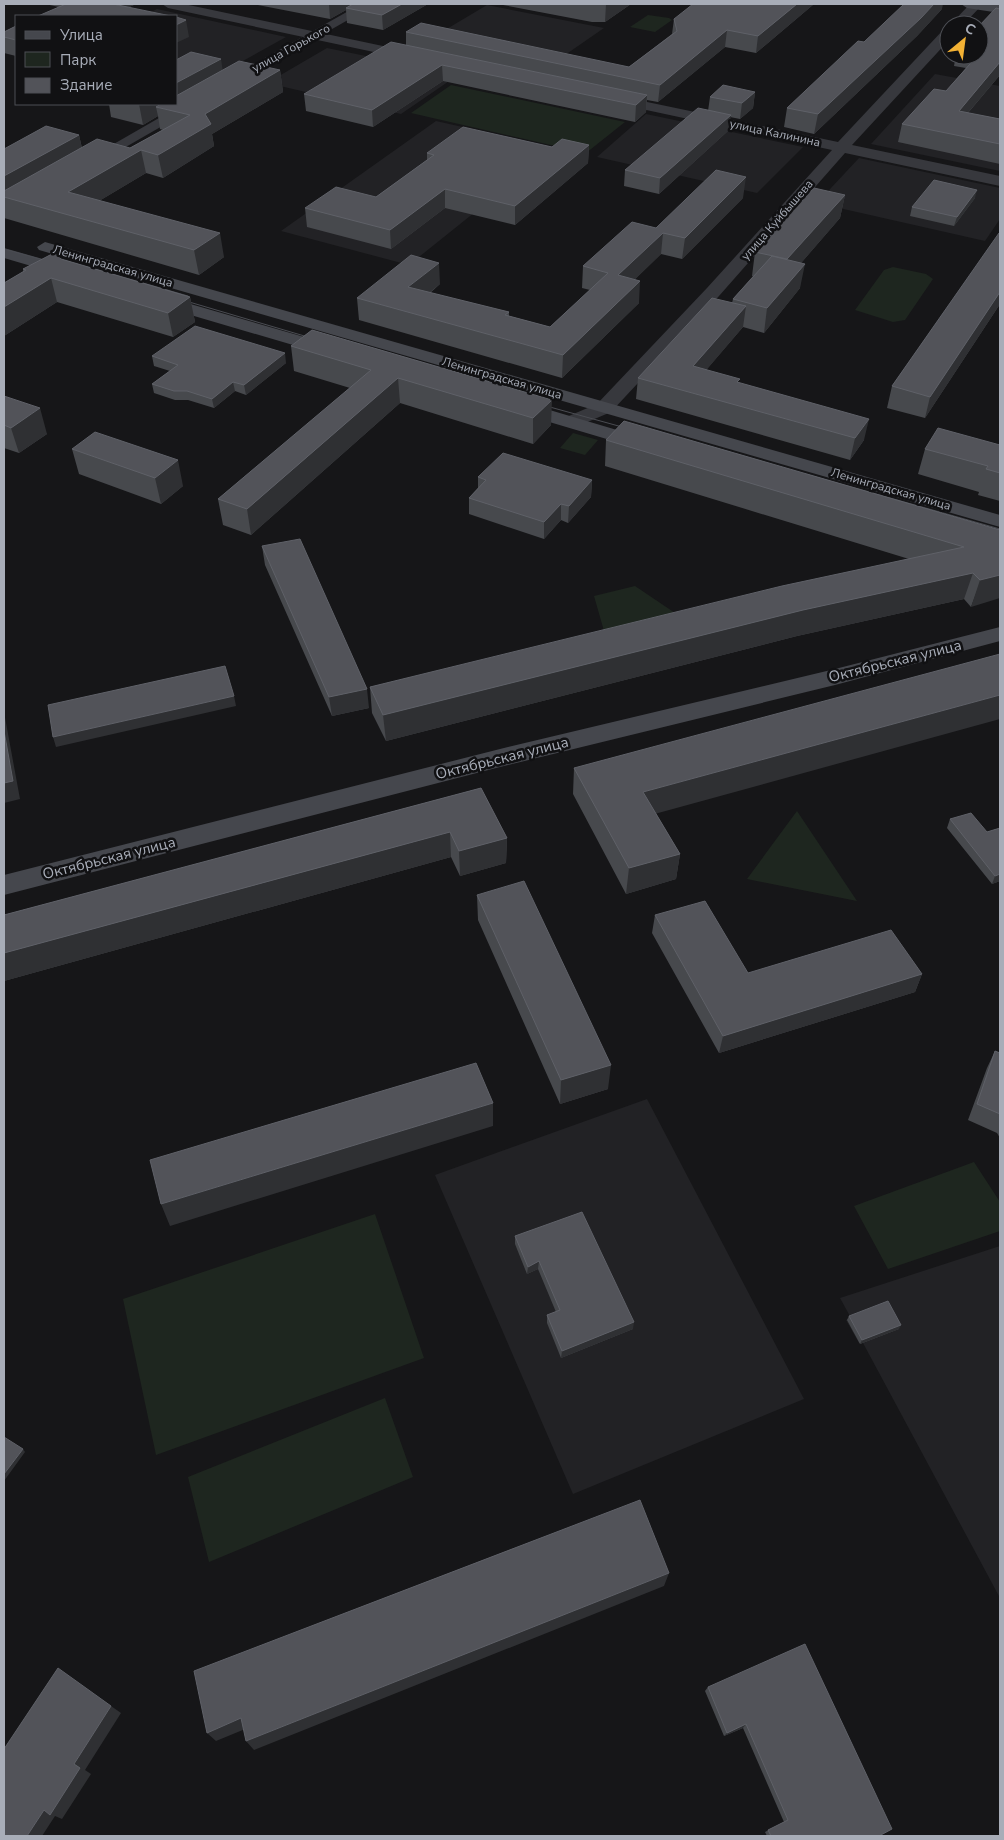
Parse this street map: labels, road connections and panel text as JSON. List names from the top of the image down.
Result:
{
  "streets": {
    "main road": ["Ленинградская улица", "Октябрьская улица"],
    "street": ["улица Горького", "улица Калинина", "улица Куйбышева"]
  },
  "crossings": [
    ["улица Калинина", "улица Куйбышева"],
    ["улица Куйбышева", "Ленинградская улица"]
  ],
  "legend": ["Улица", "Парк", "Здание"],
  "north": "top right"
}
